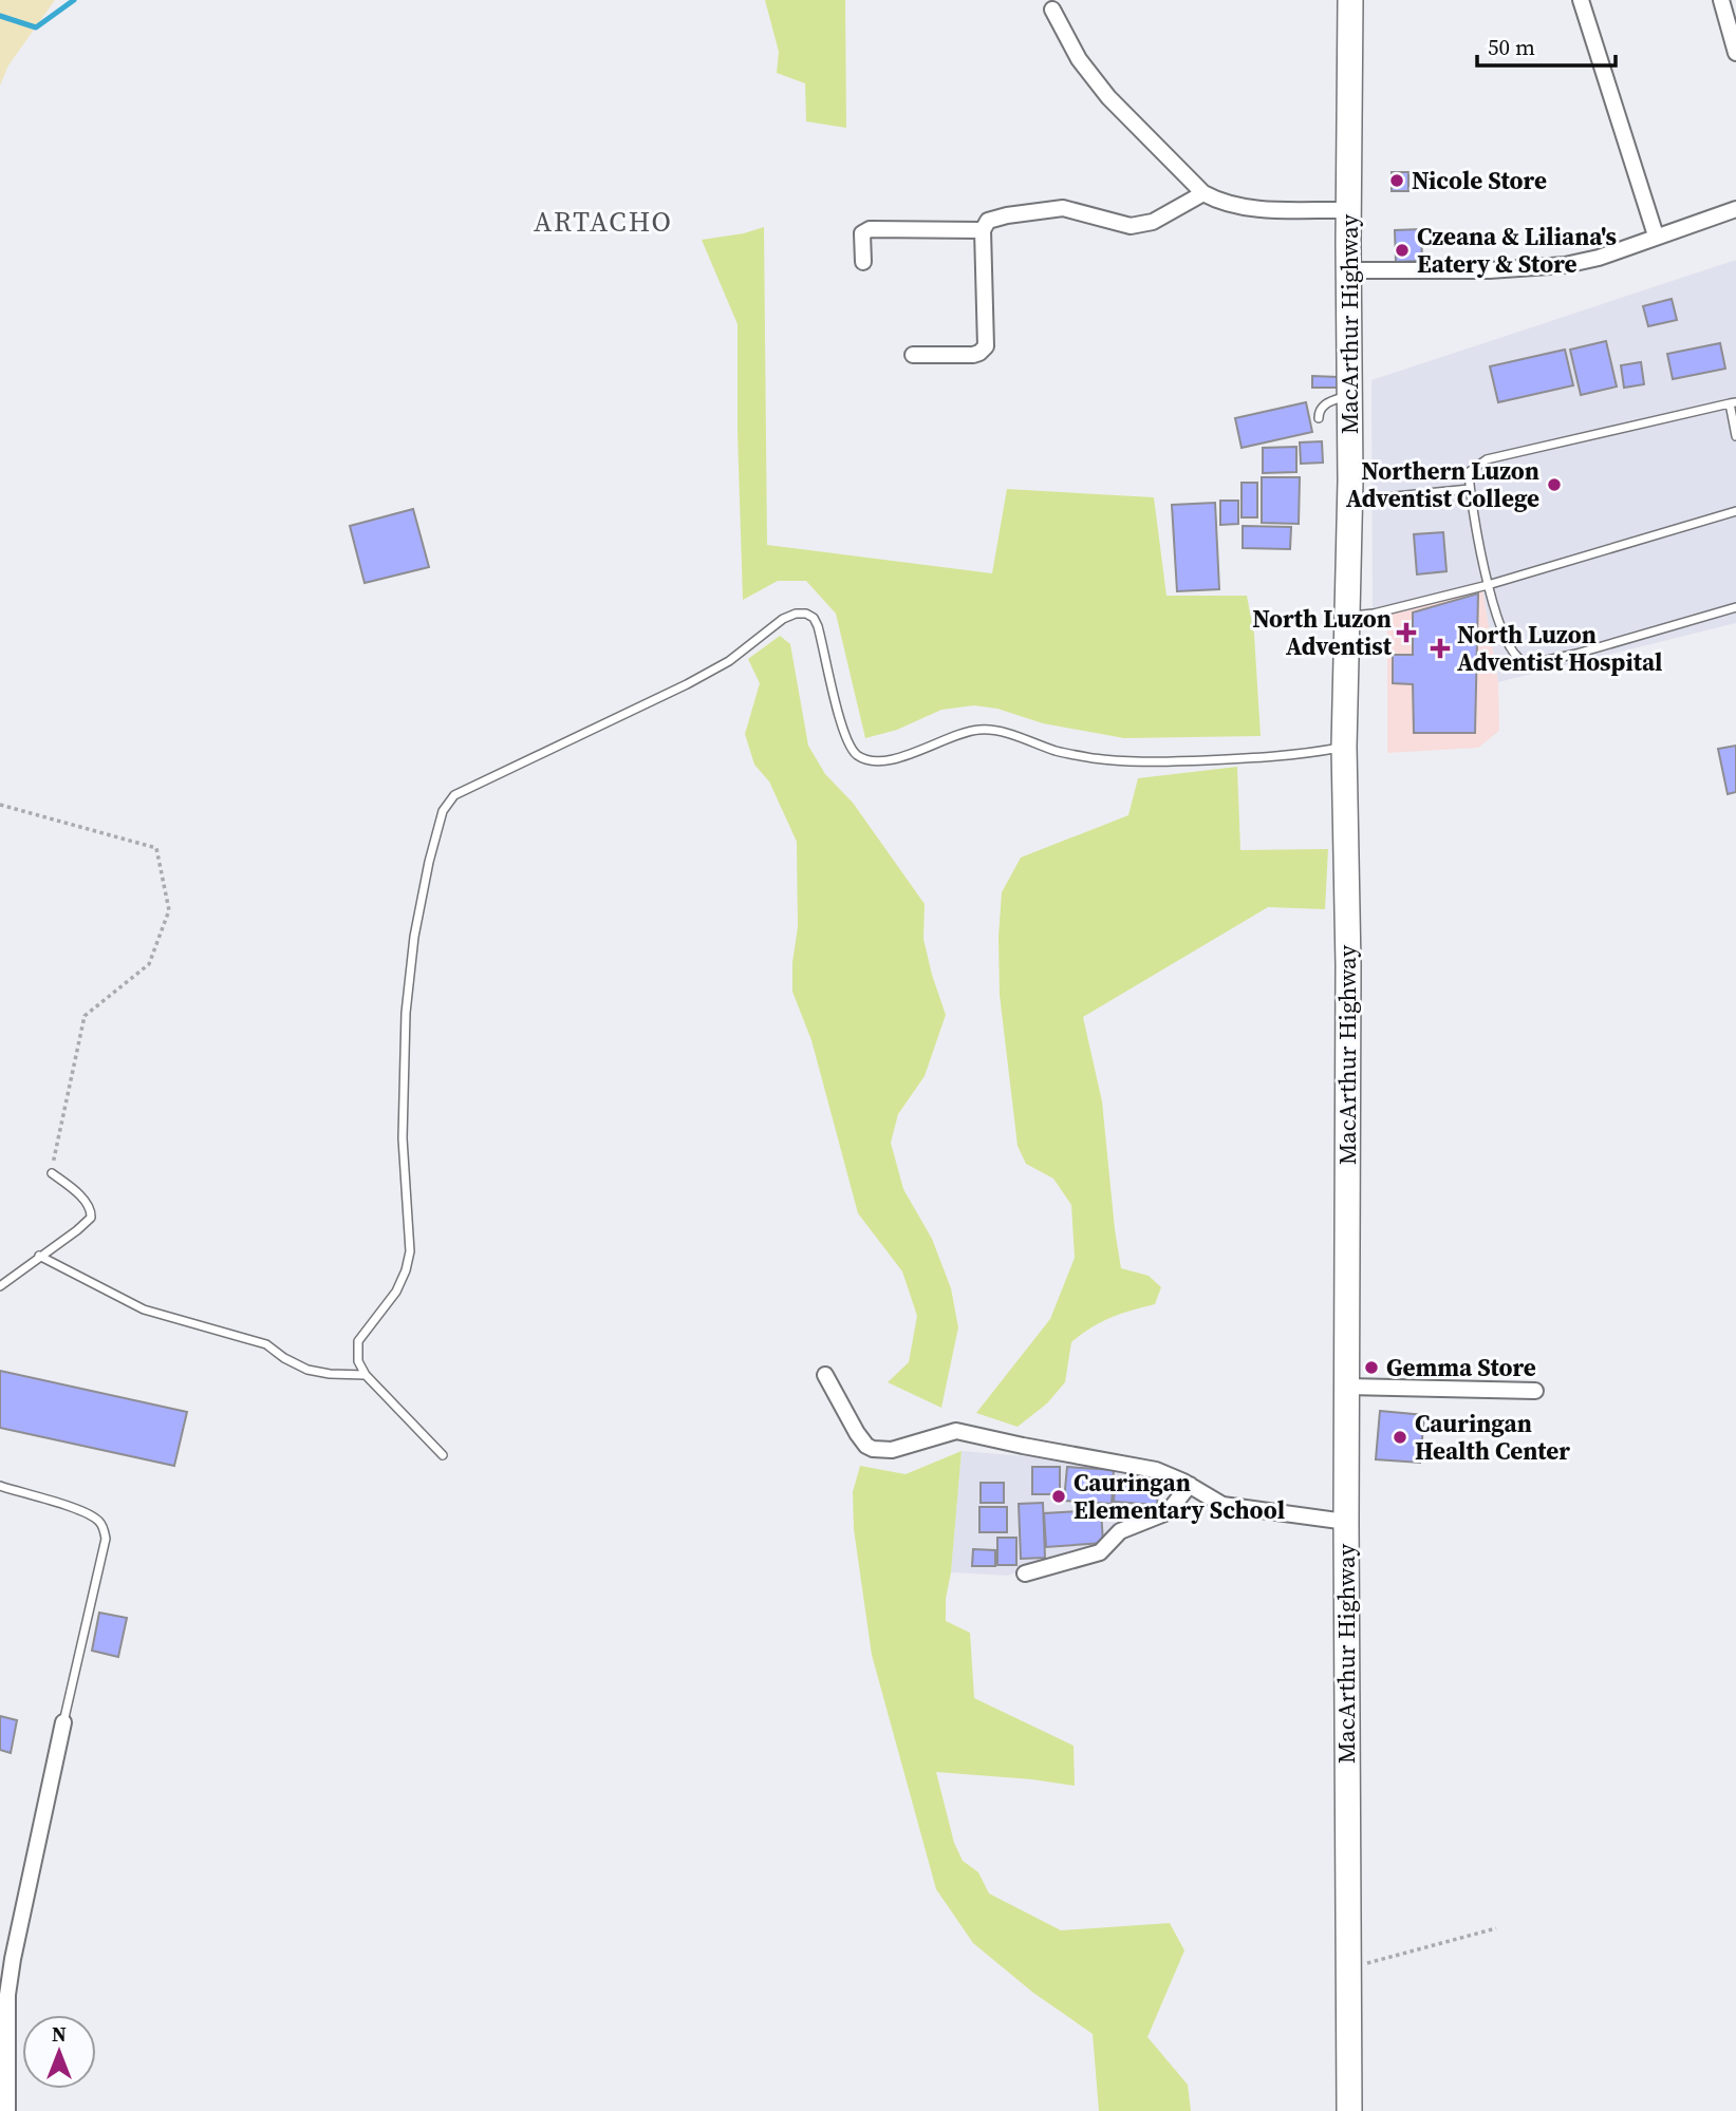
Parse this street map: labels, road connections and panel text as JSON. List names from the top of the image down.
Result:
{
  "streets": {
    "highway": ["MacArthur Highway"]
  },
  "districts": ["ARTACHO"],
  "places": {
    "other": [
      "Nicole Store",
      "Czeana & Liliana's Eatery & Store",
      "Northern Luzon Adventist College",
      "Gemma Store",
      "Cauringan Health Center",
      "Cauringan Elementary School"
    ],
    "health": ["North Luzon Adventist", "North Luzon Adventist Hospital"]
  },
  "scale_bar": "50 m",
  "north": "top"
}
